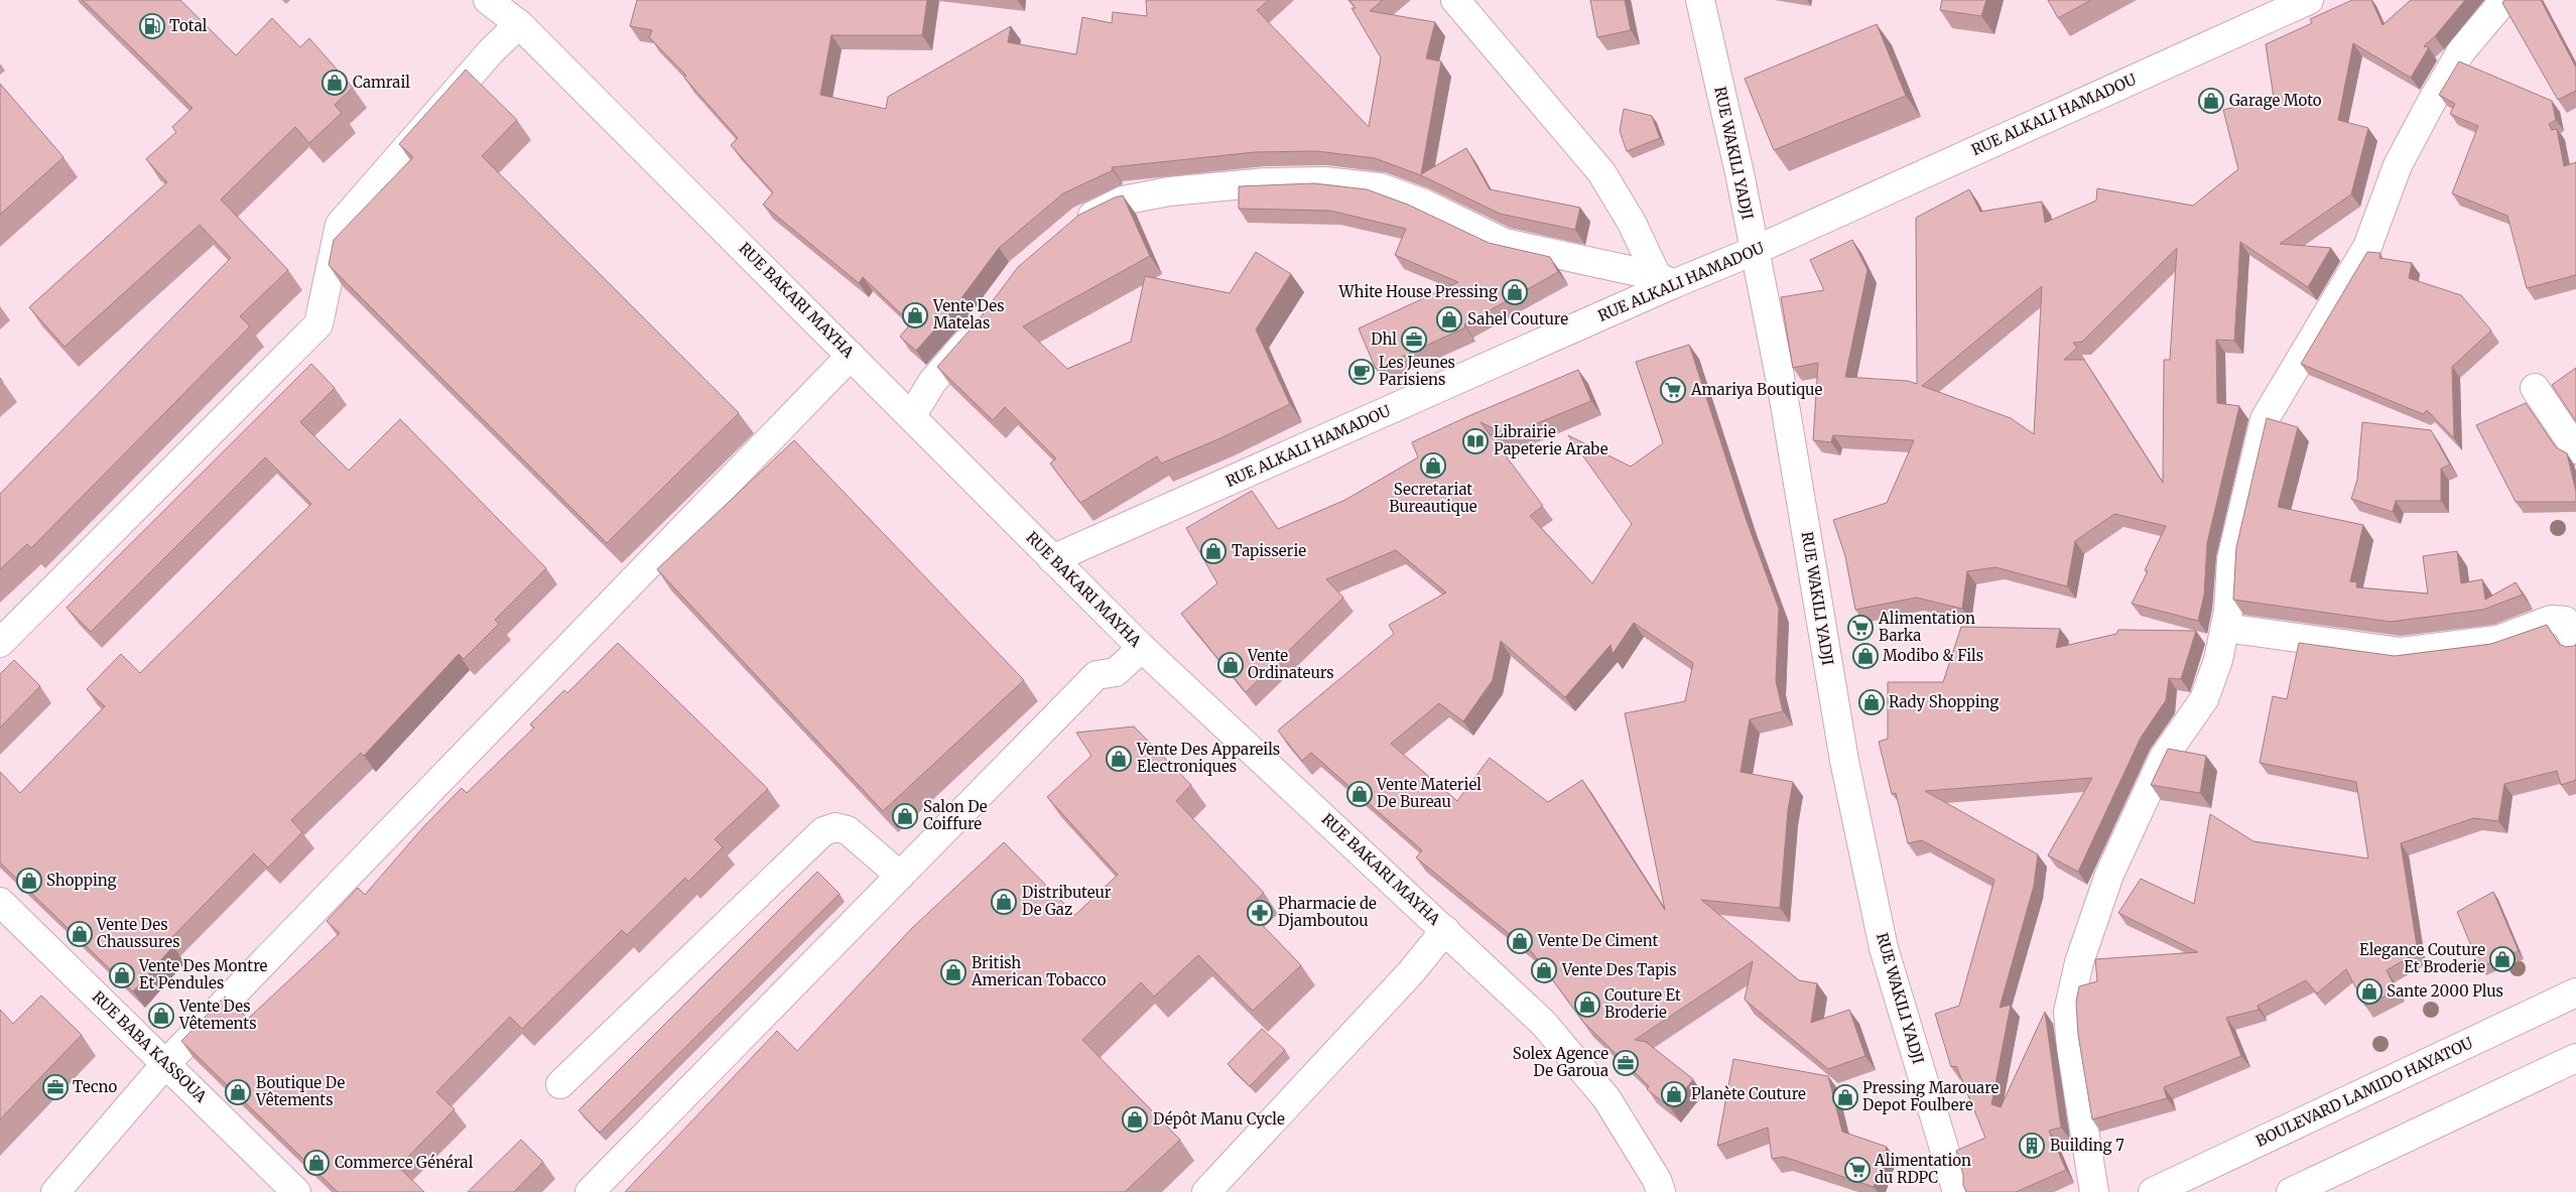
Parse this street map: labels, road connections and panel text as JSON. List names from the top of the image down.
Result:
{
  "streets": {
    "street": [
      "RUE ALKALI HAMADOU",
      "RUE WAKILI YADJI",
      "RUE BAKARI MAYHA",
      "RUE BABA KASSOUA",
      "BOULEVARD LAMIDO HAYATOU"
    ]
  },
  "crossings": [
    ["RUE ALKALI HAMADOU", "RUE WAKILI YADJI"],
    ["RUE ALKALI HAMADOU", "RUE BAKARI MAYHA"]
  ],
  "places": {
    "fuel station": ["Total"],
    "shop": [
      "Camrail",
      "Garage Moto",
      "White House Pressing",
      "Vente Des Matelas",
      "Sahel Couture",
      "Secretariat Bureautique",
      "Tapisserie",
      "Modibo & Fils",
      "Vente Ordinateurs",
      "Rady Shopping",
      "Vente Des Appareils Electroniques",
      "Vente Materiel De Bureau",
      "Salon De Coiffure",
      "Shopping",
      "Distributeur De Gaz",
      "Vente Des Chaussures",
      "Vente De Ciment",
      "Elegance Couture Et Broderie",
      "Vente Des Tapis",
      "British American Tobacco",
      "Vente Des Montre Et Pendules",
      "Sante 2000 Plus",
      "Couture Et Broderie",
      "Vente Des Vêtements",
      "Boutique De Vêtements",
      "Planète Couture",
      "Pressing Marouare Depot Foulbere",
      "Dépôt Manu Cycle",
      "Commerce Général"
    ],
    "office": ["Dhl", "Solex Agence De Garoua", "Tecno"],
    "cafe": ["Les Jeunes Parisiens"],
    "supermarket": ["Amariya Boutique", "Alimentation Barka", "Alimentation du RDPC"],
    "library": ["Librairie Papeterie Arabe"],
    "pharmacy": ["Pharmacie de Djamboutou"],
    "building": ["Building 7"]
  }
}
